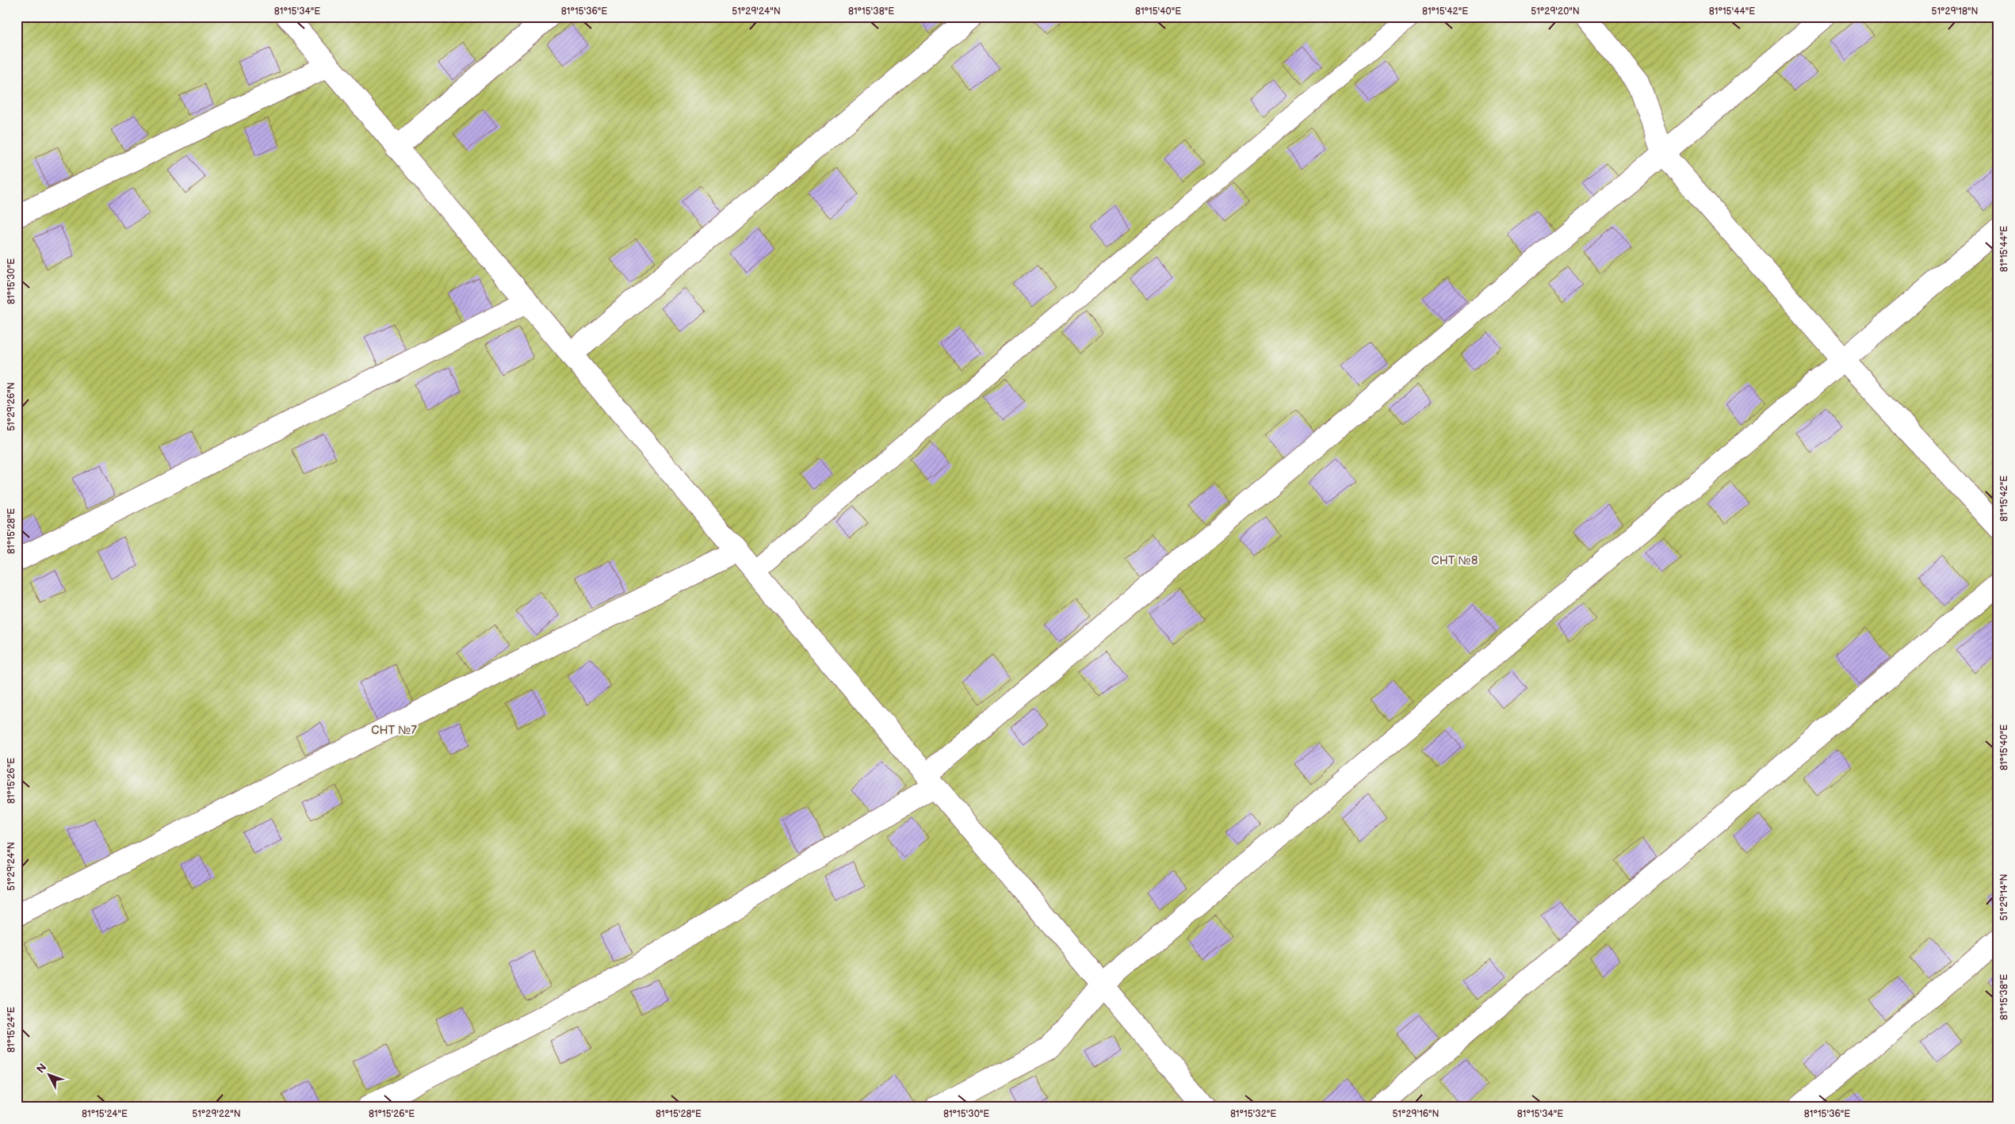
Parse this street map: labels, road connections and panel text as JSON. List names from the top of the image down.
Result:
{
  "parks": ["СНТ №8", "СНТ №7"],
  "north": "top left",
  "coordinates": [
    "81°15'34\"E",
    "81°15'36\"E",
    "51°29'24\"N",
    "81°15'38\"E",
    "81°15'40\"E",
    "81°15'42\"E",
    "51°29'20\"N",
    "81°15'44\"E",
    "51°29'18\"N",
    "81°15'30\"E",
    "51°29'26\"N",
    "81°15'28\"E",
    "81°15'26\"E",
    "51°29'14\"N",
    "81°15'24\"E",
    "51°29'22\"N",
    "81°15'32\"E",
    "51°29'16\"N"
  ]
}
